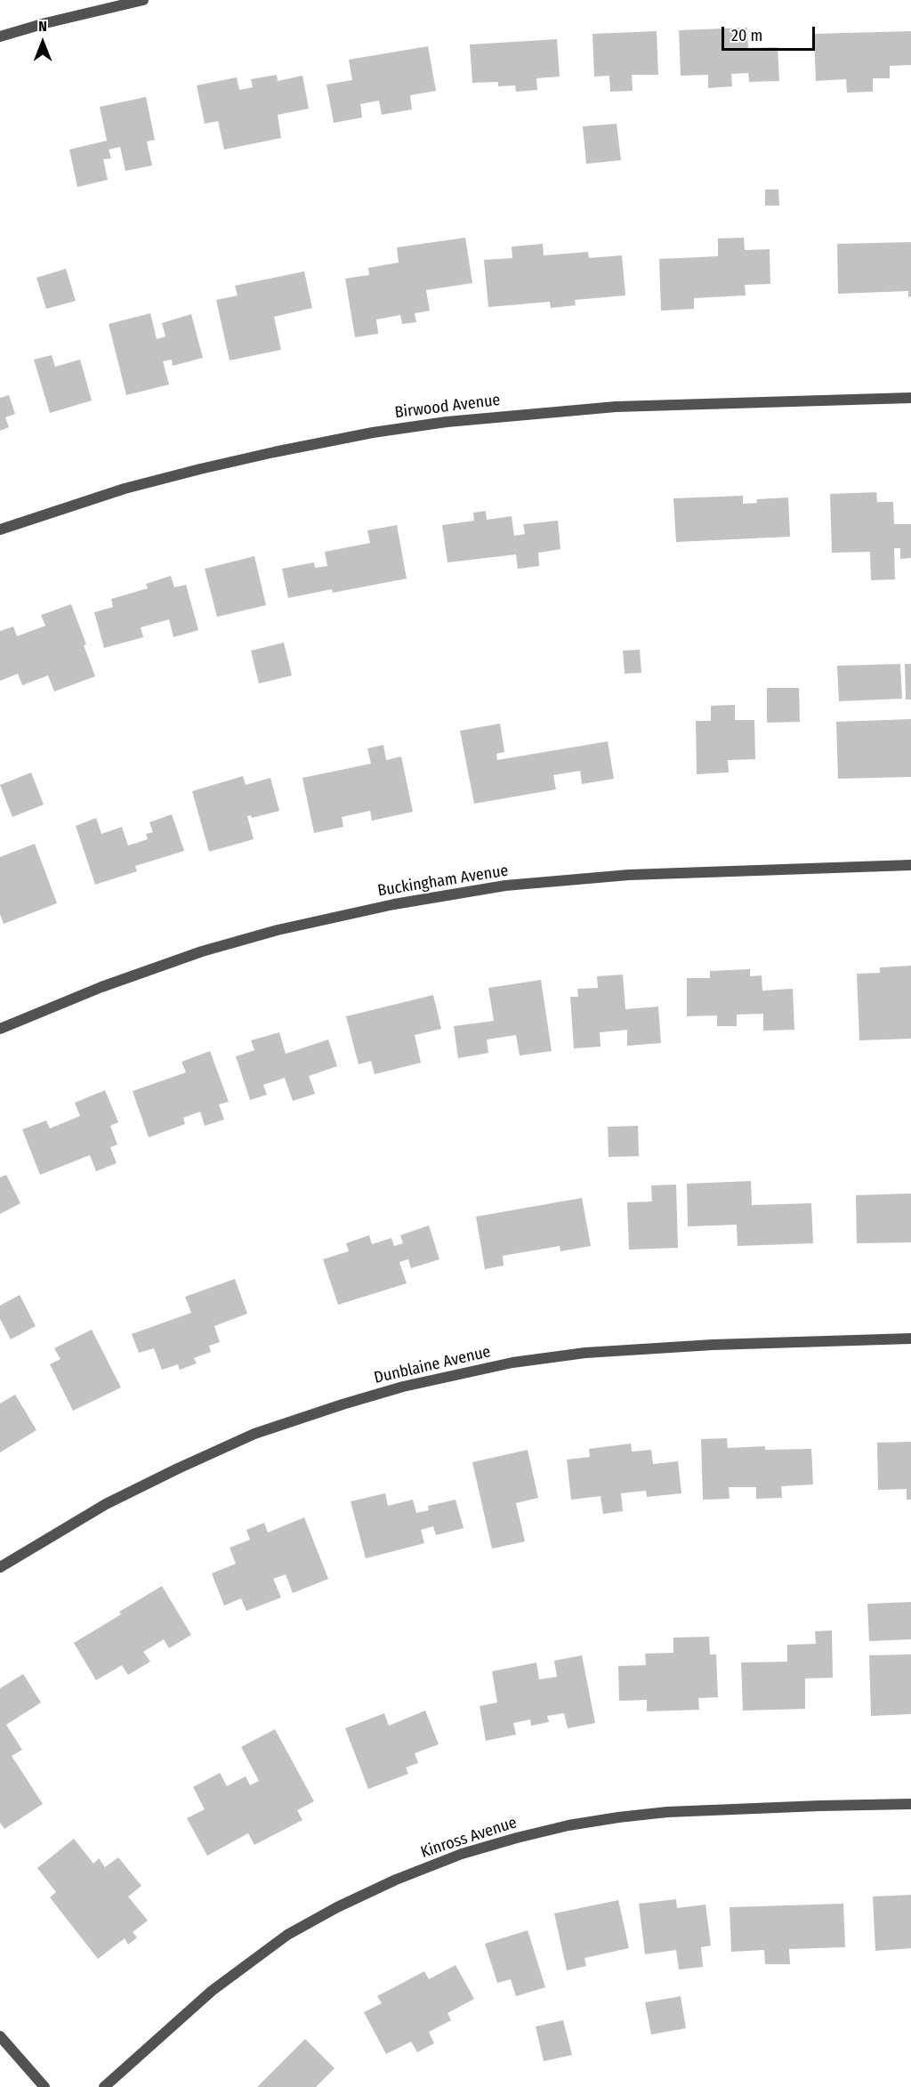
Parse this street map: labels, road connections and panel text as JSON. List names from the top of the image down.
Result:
{
  "streets": {
    "street": [
      "Birwood Avenue",
      "Buckingham Avenue",
      "Dunblaine Avenue",
      "Kinross Avenue"
    ]
  },
  "scale_bar": "20 m",
  "north": "top"
}
